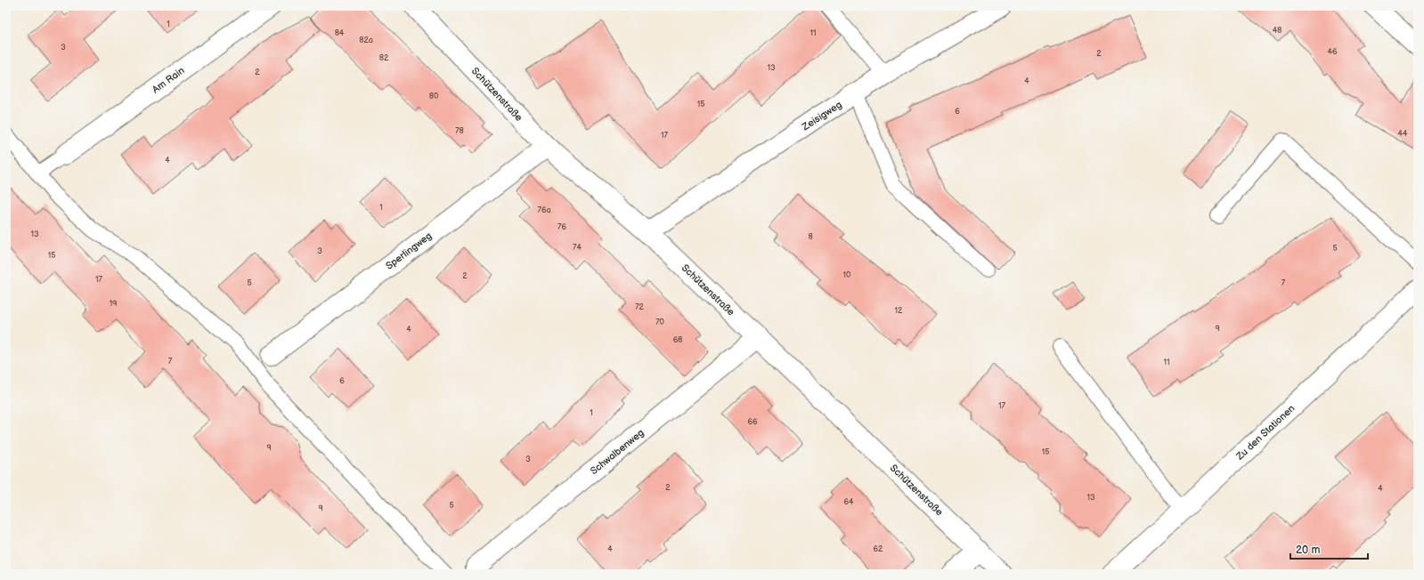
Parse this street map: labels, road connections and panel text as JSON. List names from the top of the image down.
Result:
{
  "streets": {
    "street": [
      "Am Rain",
      "Schützenstraße",
      "Zeisigweg",
      "Sperlingweg",
      "Zu den Stationen",
      "Schwalbenweg"
    ]
  },
  "crossings": [
    ["Schützenstraße", "Zeisigweg"],
    ["Schützenstraße", "Sperlingweg"],
    ["Schützenstraße", "Schwalbenweg"]
  ],
  "house_numbers": [
    "1",
    "48",
    "84",
    "11",
    "82a",
    "3",
    "46",
    "2",
    "82",
    "13",
    "2",
    "4",
    "80",
    "15",
    "6",
    "78",
    "44",
    "17",
    "4",
    "1",
    "76a",
    "76",
    "13",
    "8",
    "74",
    "5",
    "3",
    "15",
    "10",
    "2",
    "17",
    "5",
    "7",
    "19",
    "72",
    "12",
    "70",
    "9",
    "4",
    "68",
    "7",
    "11",
    "6",
    "17",
    "1",
    "66",
    "9",
    "15",
    "3",
    "2",
    "4",
    "13",
    "64",
    "5",
    "9",
    "4",
    "62"
  ],
  "scale_bar": "20 m"
}
